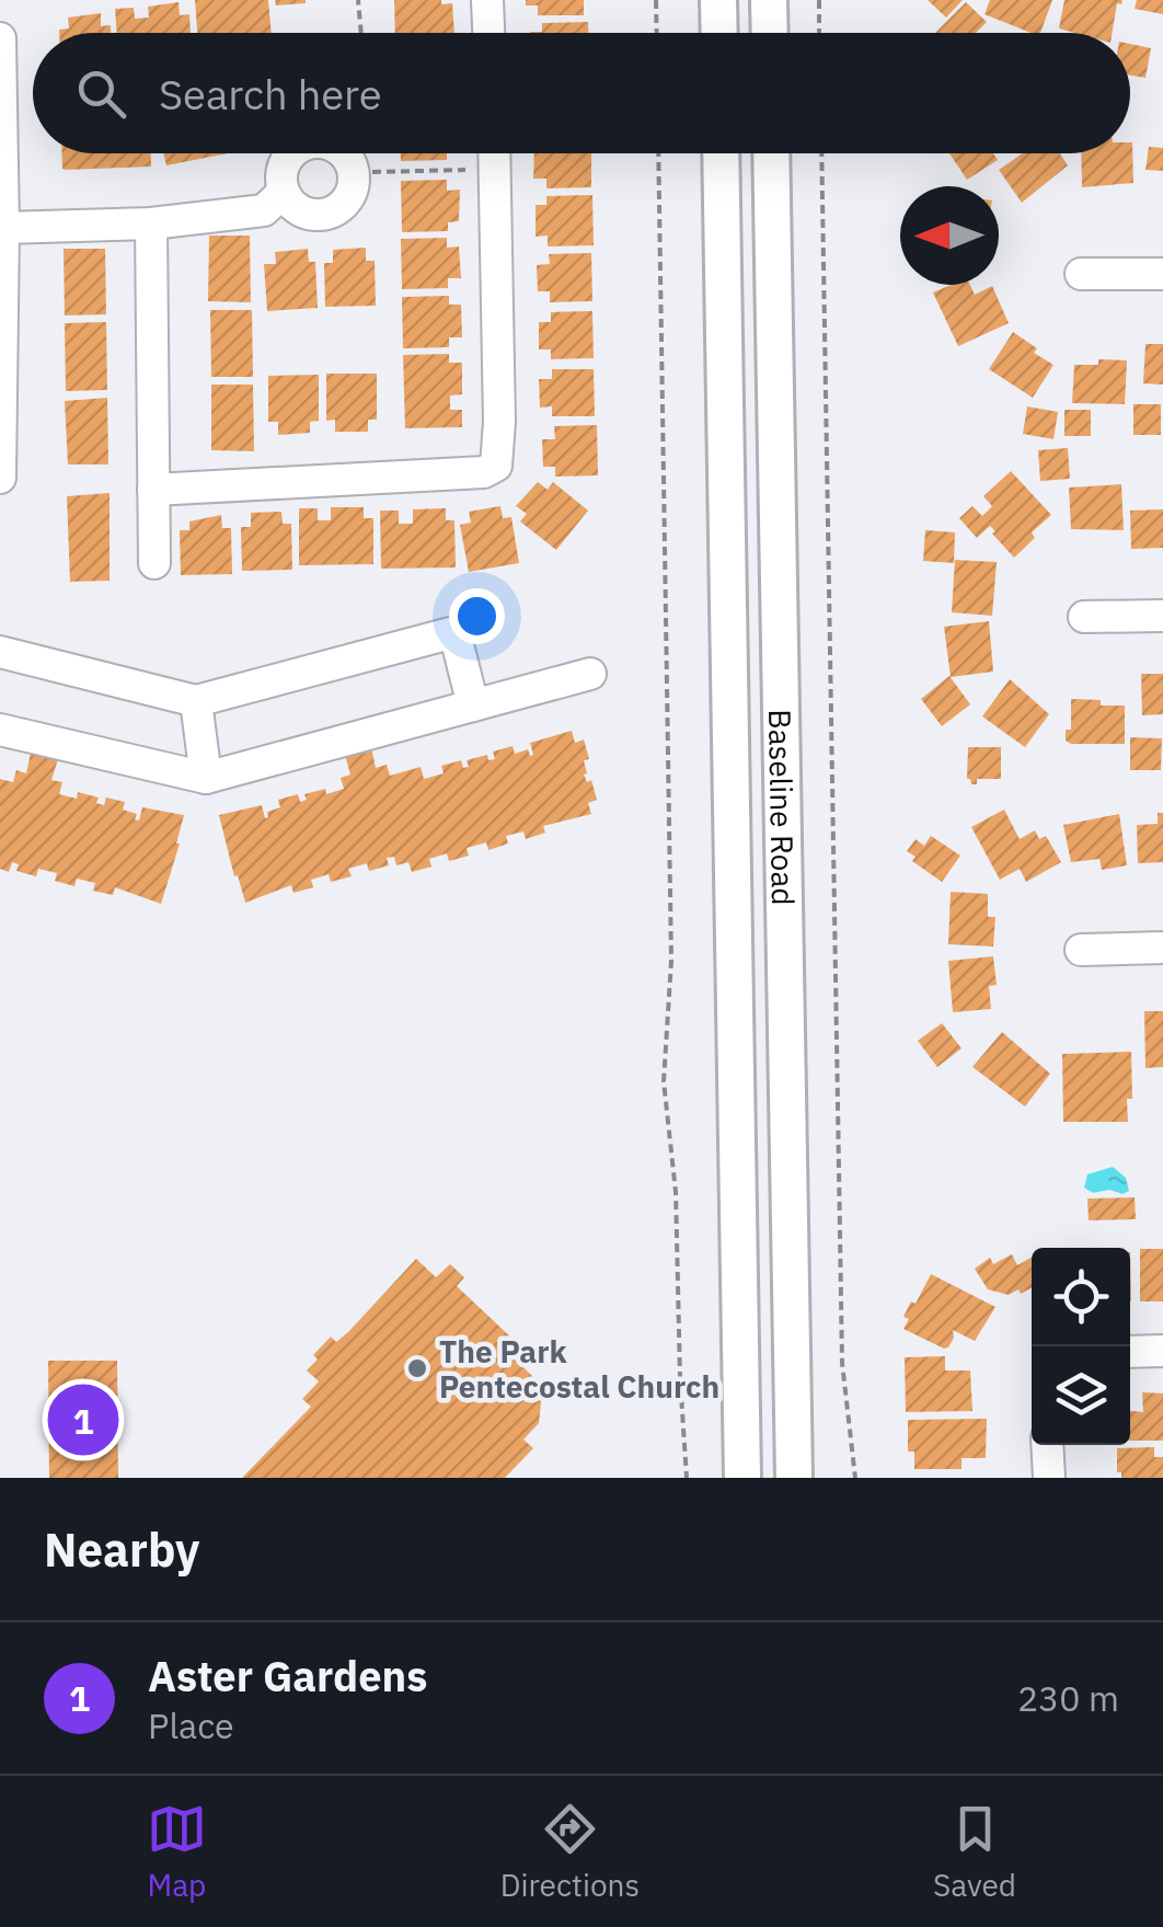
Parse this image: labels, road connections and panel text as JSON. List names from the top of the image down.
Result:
{
  "streets": {
    "main road": ["Baseline Road"]
  },
  "places": ["The Park Pentecostal Church"],
  "north": "left",
  "page": {
    "search": "Search here",
    "pins": "1",
    "heading": "Nearby",
    "list": [
      {
        "mark": "1",
        "name": "Aster Gardens",
        "note": "Place",
        "value": "230 m"
      }
    ],
    "nav": ["Map", "Directions", "Saved"]
  }
}
